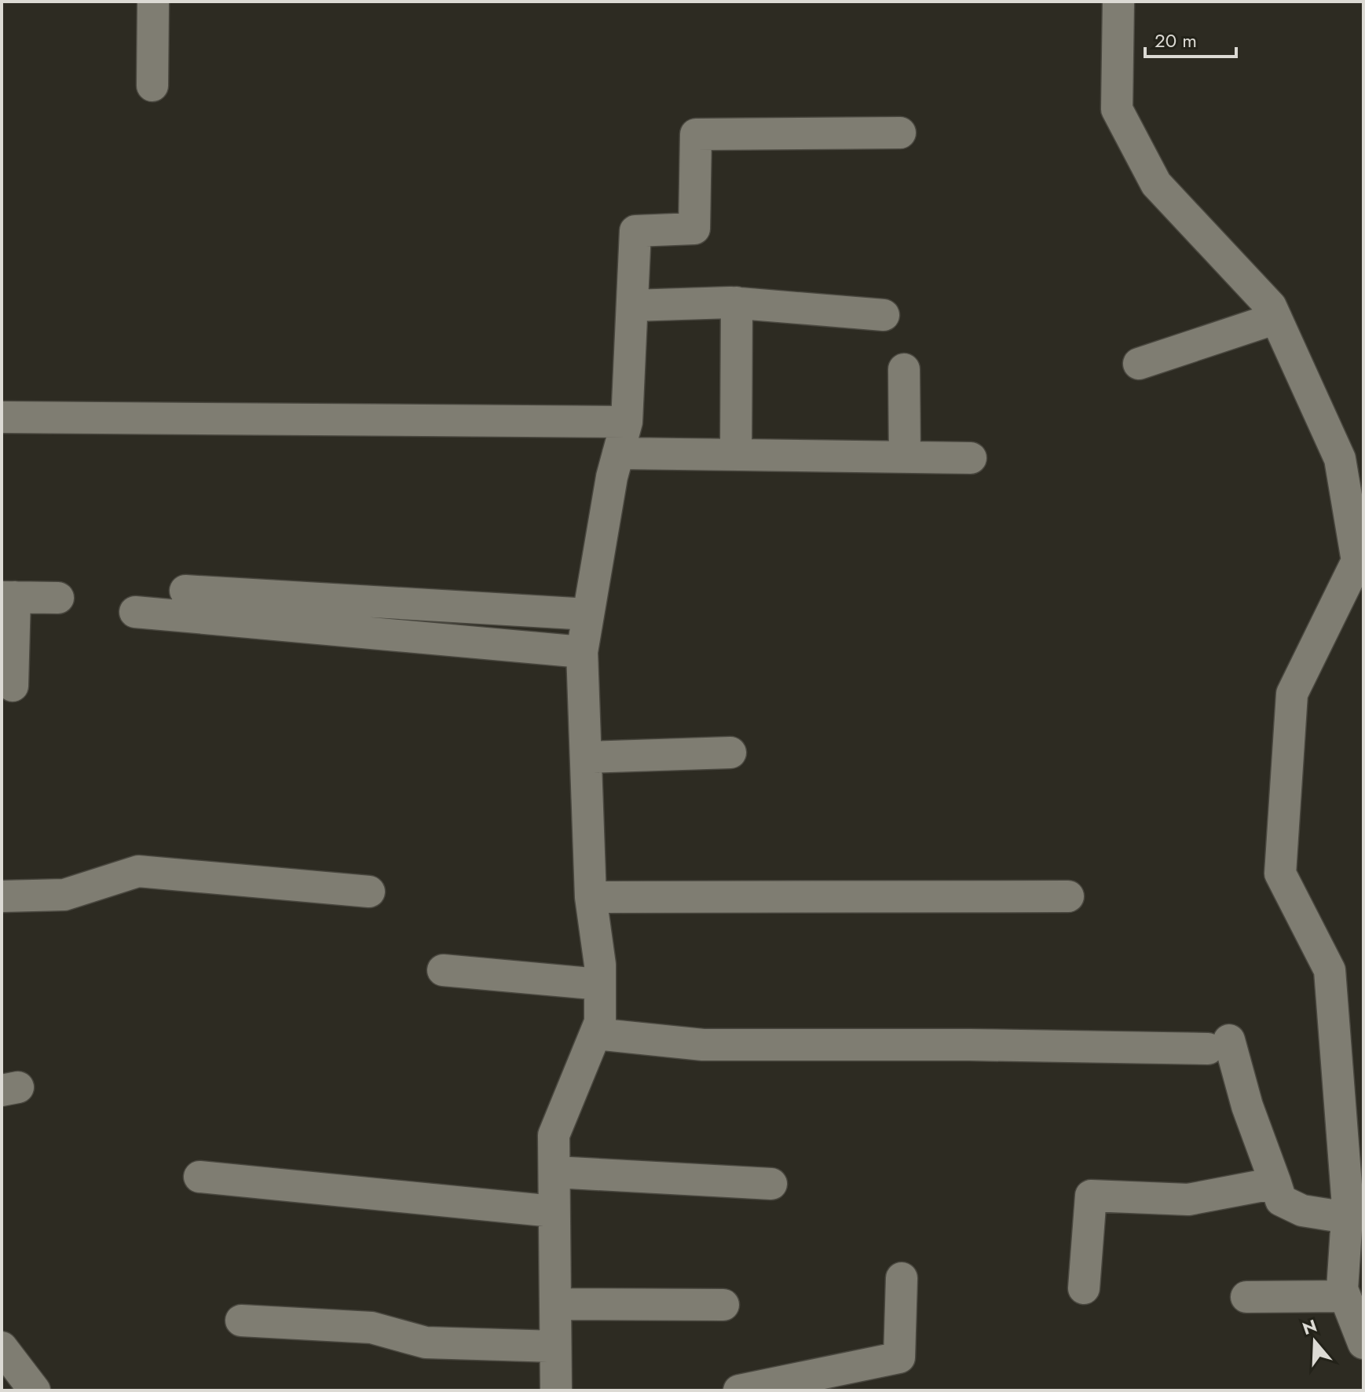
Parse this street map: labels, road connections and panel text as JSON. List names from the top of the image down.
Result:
{
  "scale_bar": "20 m",
  "north": "top"
}
